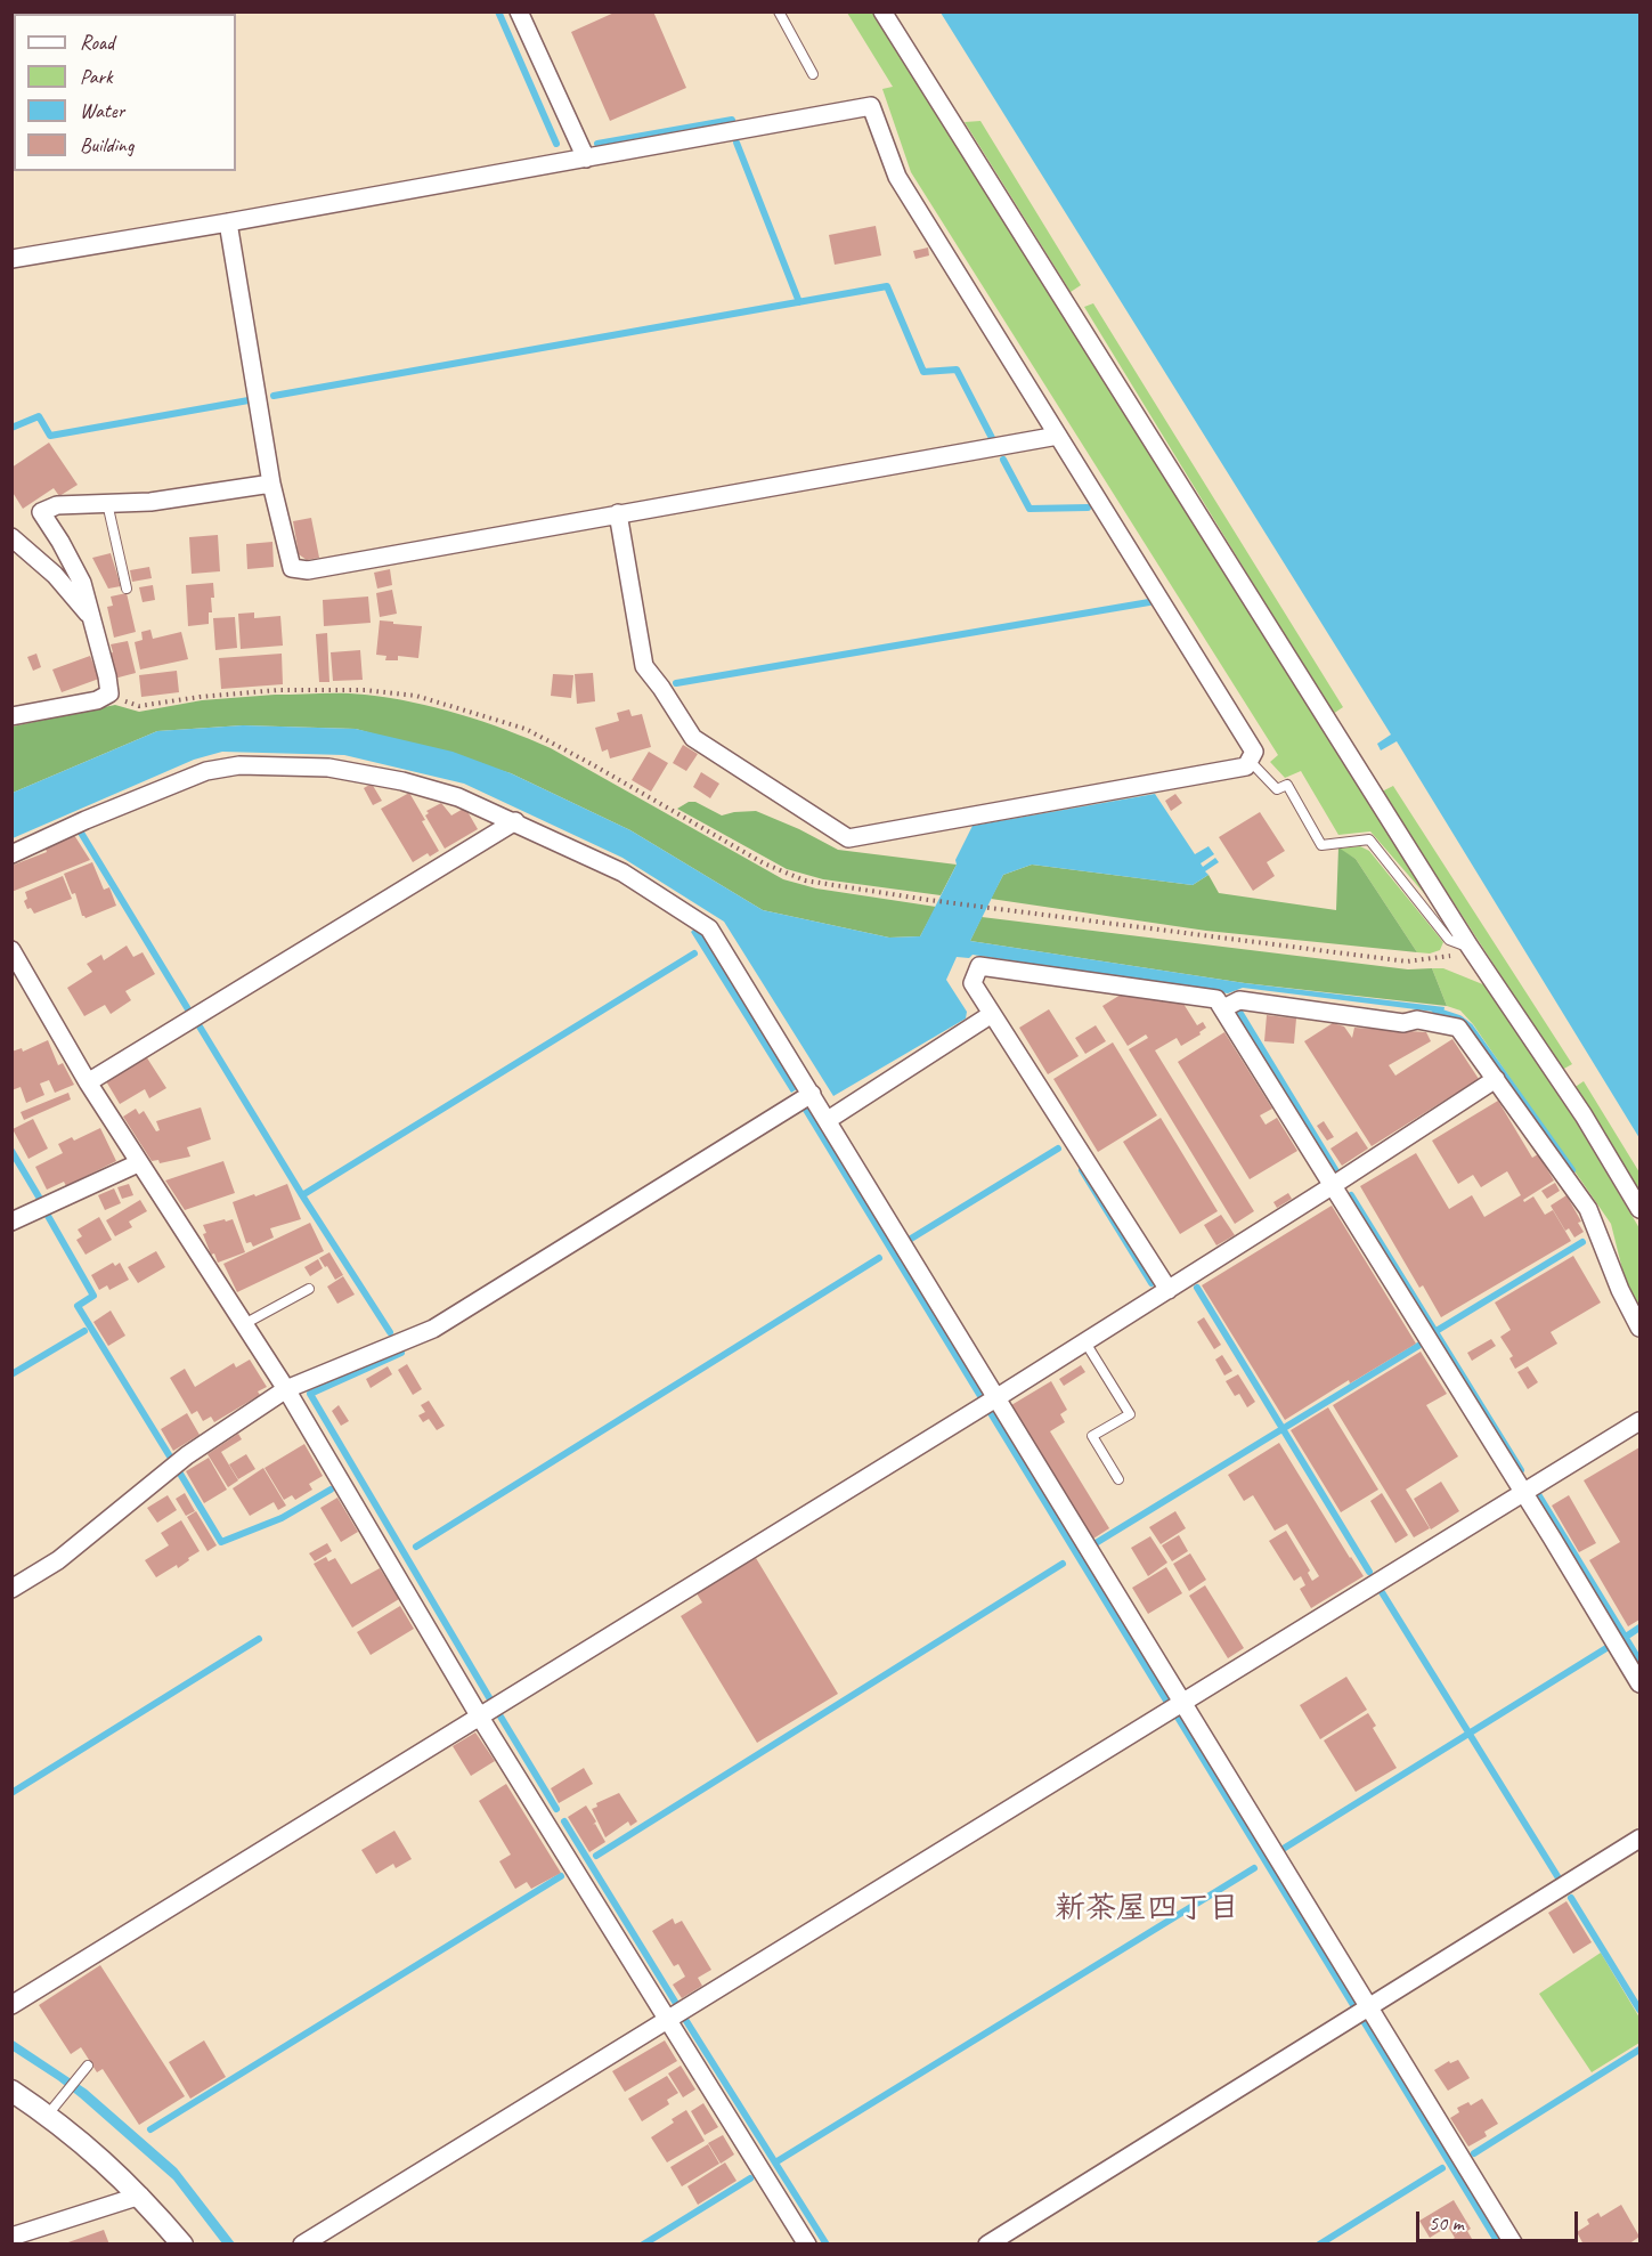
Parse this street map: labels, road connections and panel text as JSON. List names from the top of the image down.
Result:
{
  "districts": ["新茶屋四丁目"],
  "legend": [
    "Road",
    "Park",
    "Water",
    "Building"
  ],
  "scale_bar": "50 m"
}
